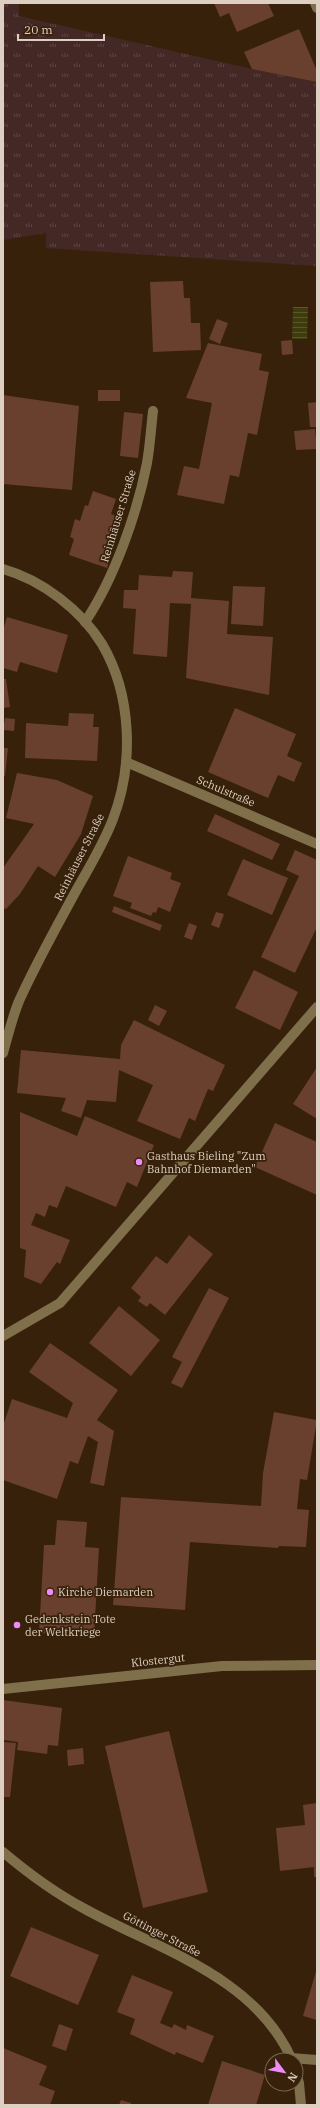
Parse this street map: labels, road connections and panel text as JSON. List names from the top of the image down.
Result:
{
  "streets": {
    "street": [
      "Reinhäuser Straße",
      "Schulstraße",
      "Klostergut",
      "Göttinger Straße"
    ]
  },
  "crossings": [
    ["Reinhäuser Straße", "Schulstraße"]
  ],
  "places": ["Gasthaus Bieling \"Zum Bahnhof Diemarden\"", "Kirche Diemarden", "Gedenkstein Tote der Weltkriege"],
  "scale_bar": "20 m",
  "north": "bottom right"
}
